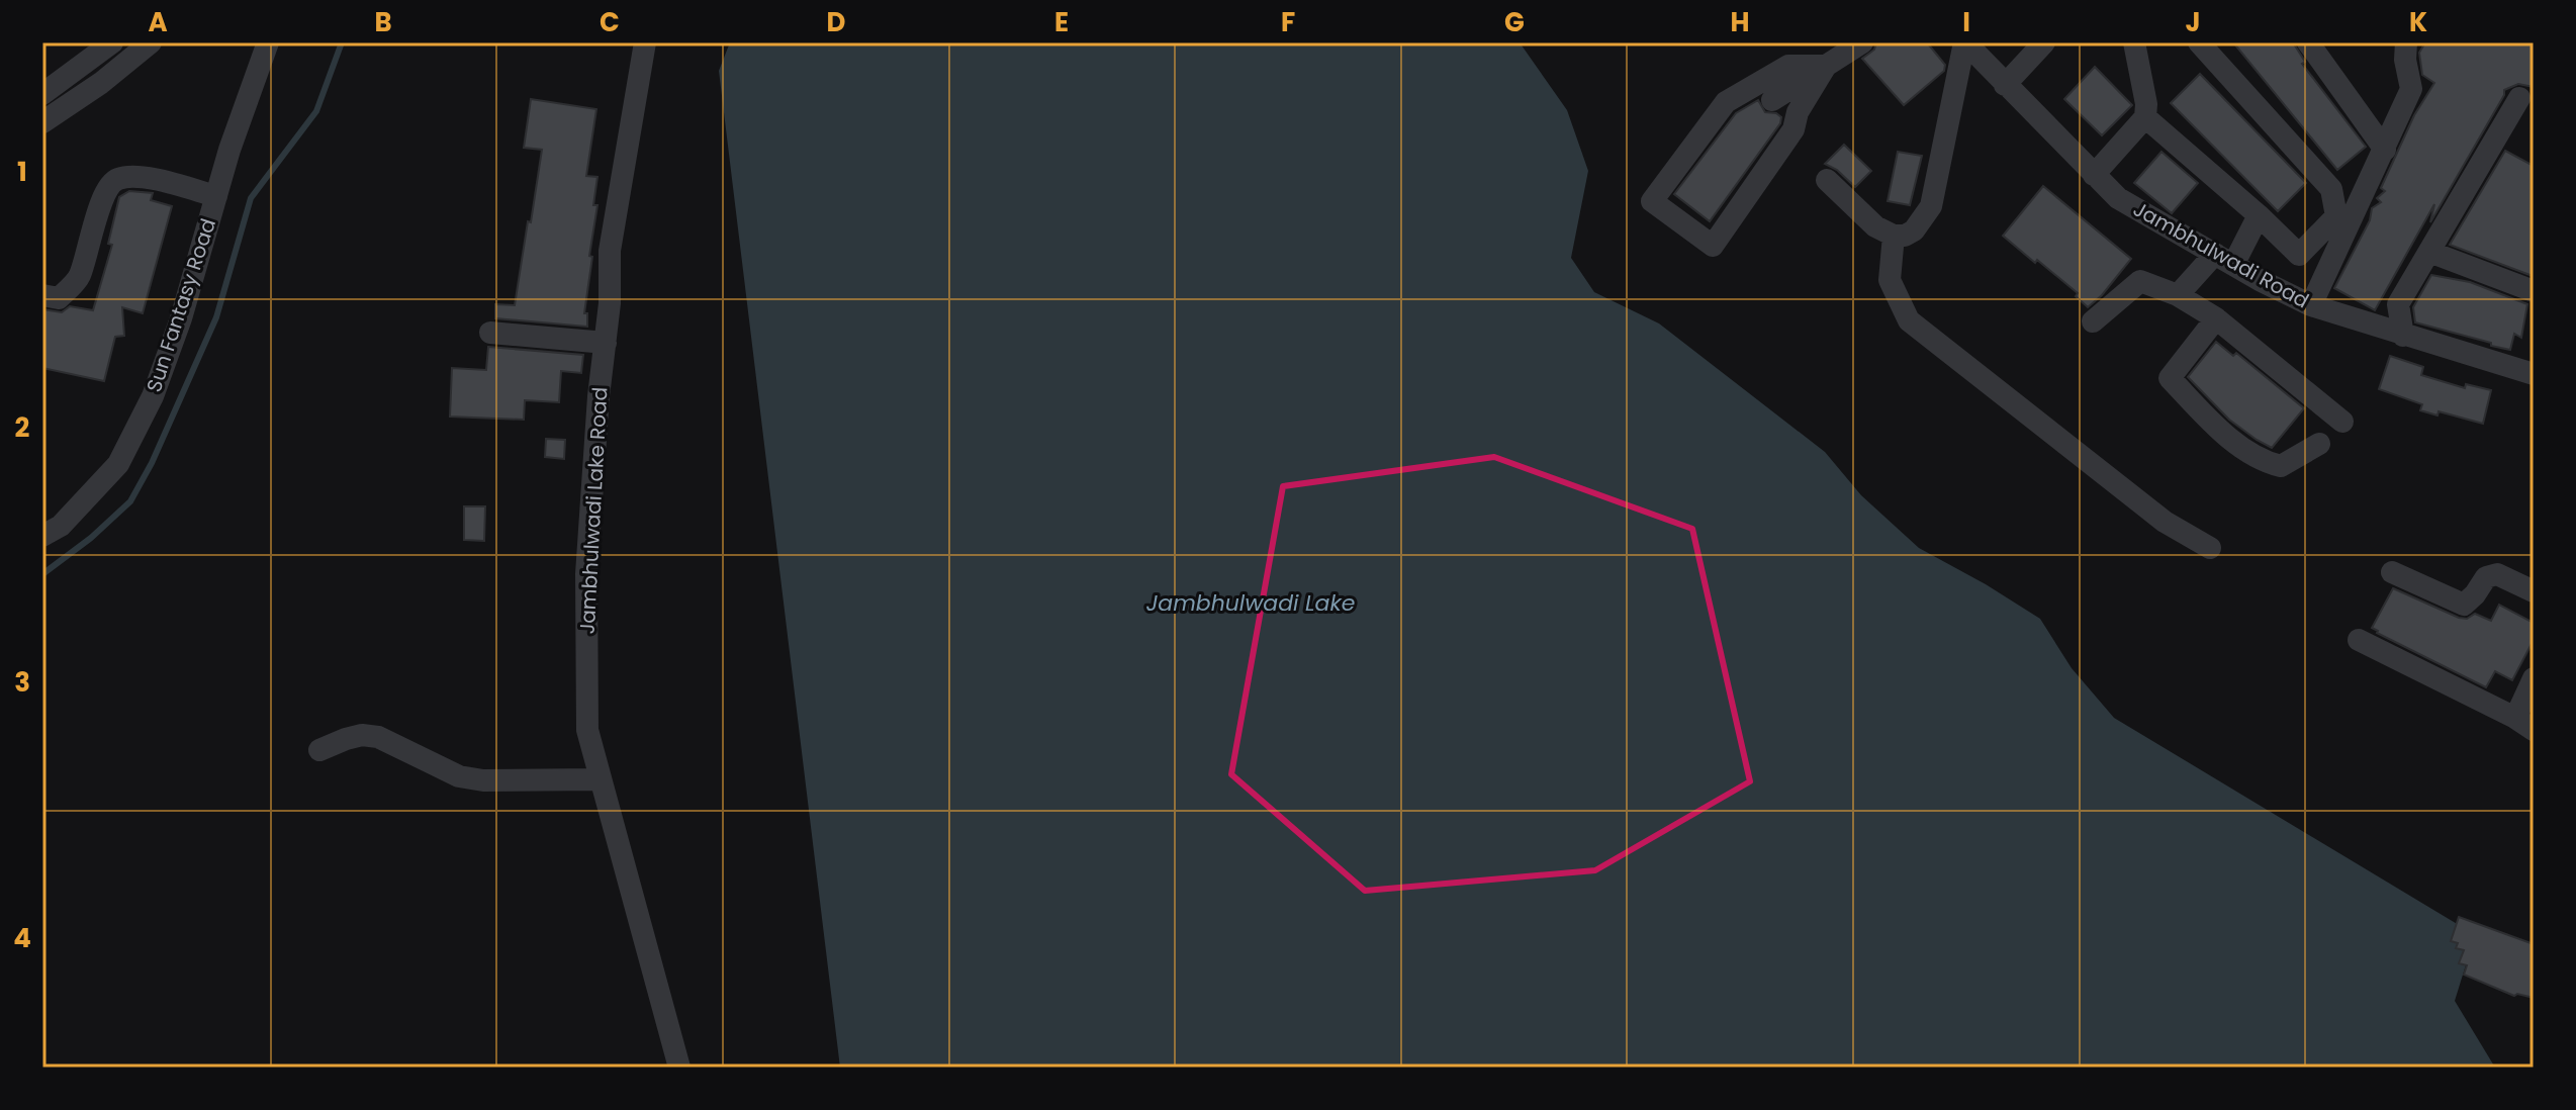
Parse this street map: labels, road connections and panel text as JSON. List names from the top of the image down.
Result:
{
  "streets": {
    "street": ["Jambhulwadi Road", "Sun Fantasy Road", "Jambhulwadi Lake Road"]
  },
  "water": ["Jambhulwadi Lake"],
  "grid": {
    "columns": [
      "A",
      "B",
      "C",
      "D",
      "E",
      "F",
      "G",
      "H",
      "I",
      "J",
      "K"
    ],
    "rows": [
      "1",
      "2",
      "3",
      "4"
    ]
  }
}
